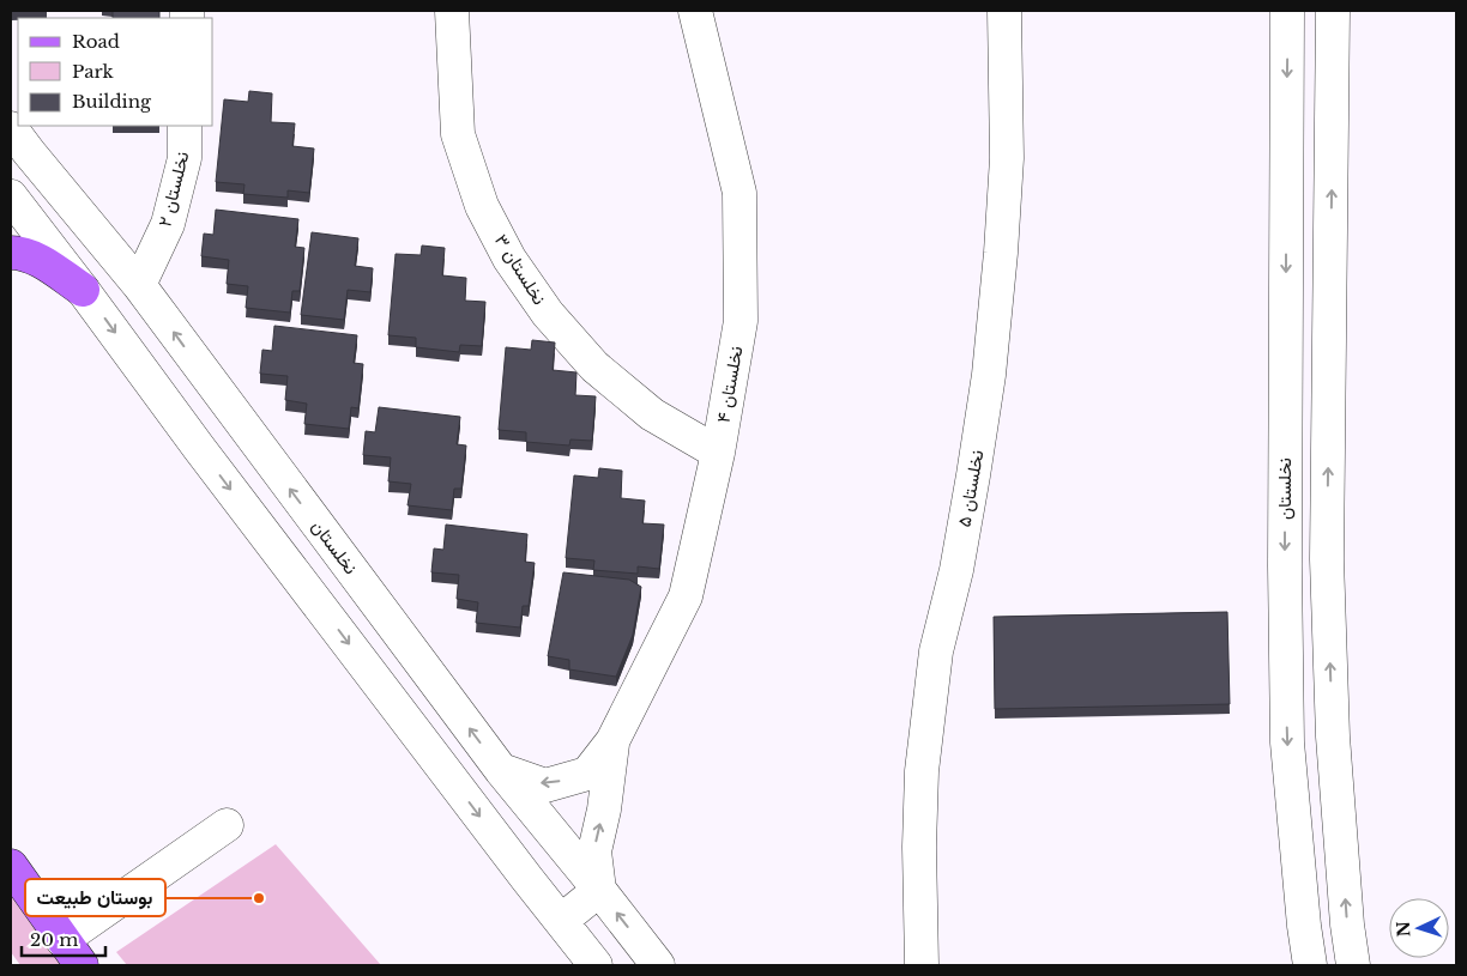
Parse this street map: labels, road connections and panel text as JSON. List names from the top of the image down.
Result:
{
  "streets": {
    "street": [
      "نخلستان ۲",
      "نخلستان ۳",
      "نخلستان ۴",
      "نخلستان ۵",
      "نخلستان"
    ]
  },
  "crossings": [
    ["نخلستان ۲", "نخلستان"],
    ["نخلستان ۳", "نخلستان ۴"]
  ],
  "places": ["بوستان طبیعت"],
  "legend": ["Road", "Park", "Building"],
  "scale_bar": "20 m",
  "north": "left"
}
